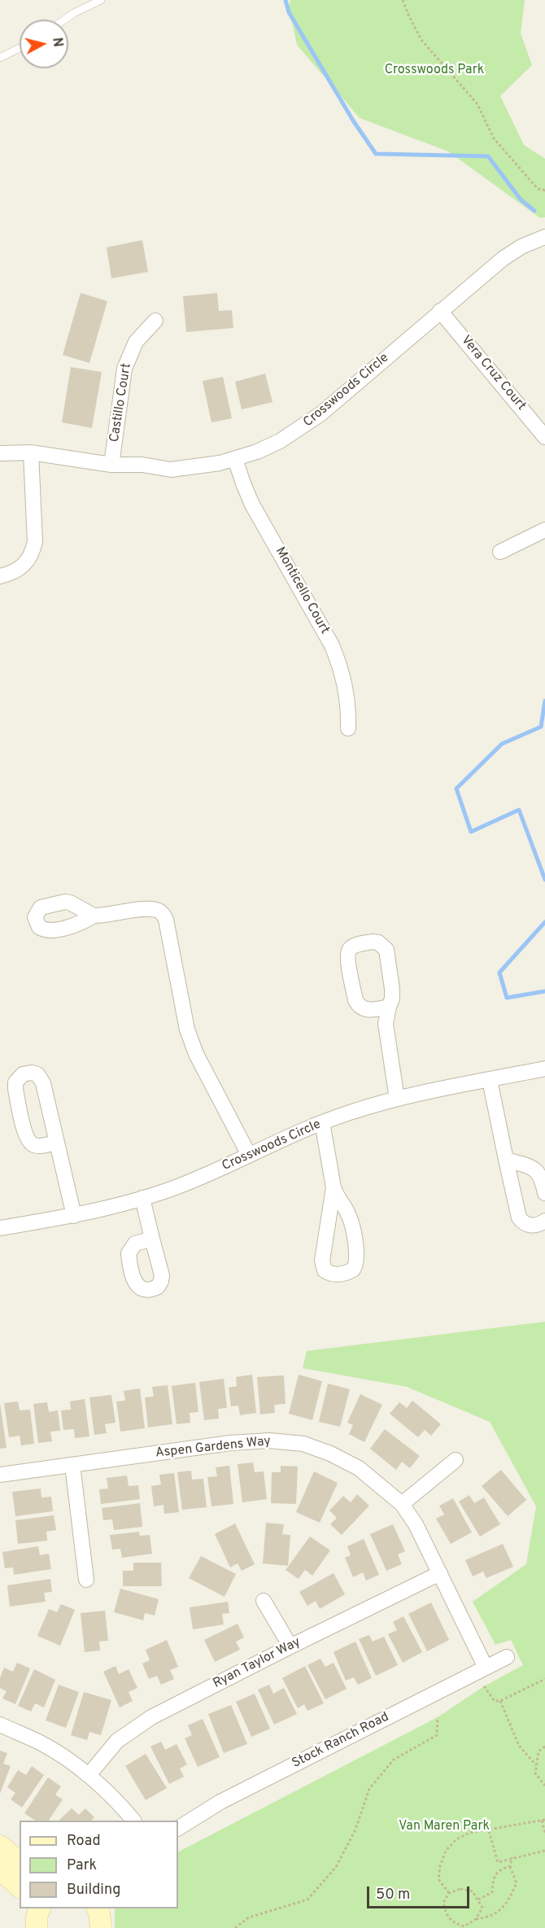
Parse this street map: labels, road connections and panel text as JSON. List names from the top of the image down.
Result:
{
  "streets": {
    "street": [
      "Vera Cruz Court",
      "Crosswoods Circle",
      "Castillo Court",
      "Monticello Court",
      "Aspen Gardens Way",
      "Ryan Taylor Way",
      "Stock Ranch Road"
    ]
  },
  "crossings": [
    ["Vera Cruz Court", "Crosswoods Circle"],
    ["Crosswoods Circle", "Castillo Court"],
    ["Crosswoods Circle", "Monticello Court"],
    ["Aspen Gardens Way", "Ryan Taylor Way"],
    ["Aspen Gardens Way", "Stock Ranch Road"]
  ],
  "parks": ["Crosswoods Park", "Van Maren Park"],
  "legend": ["Road", "Park", "Building"],
  "scale_bar": "50 m",
  "north": "right"
}
